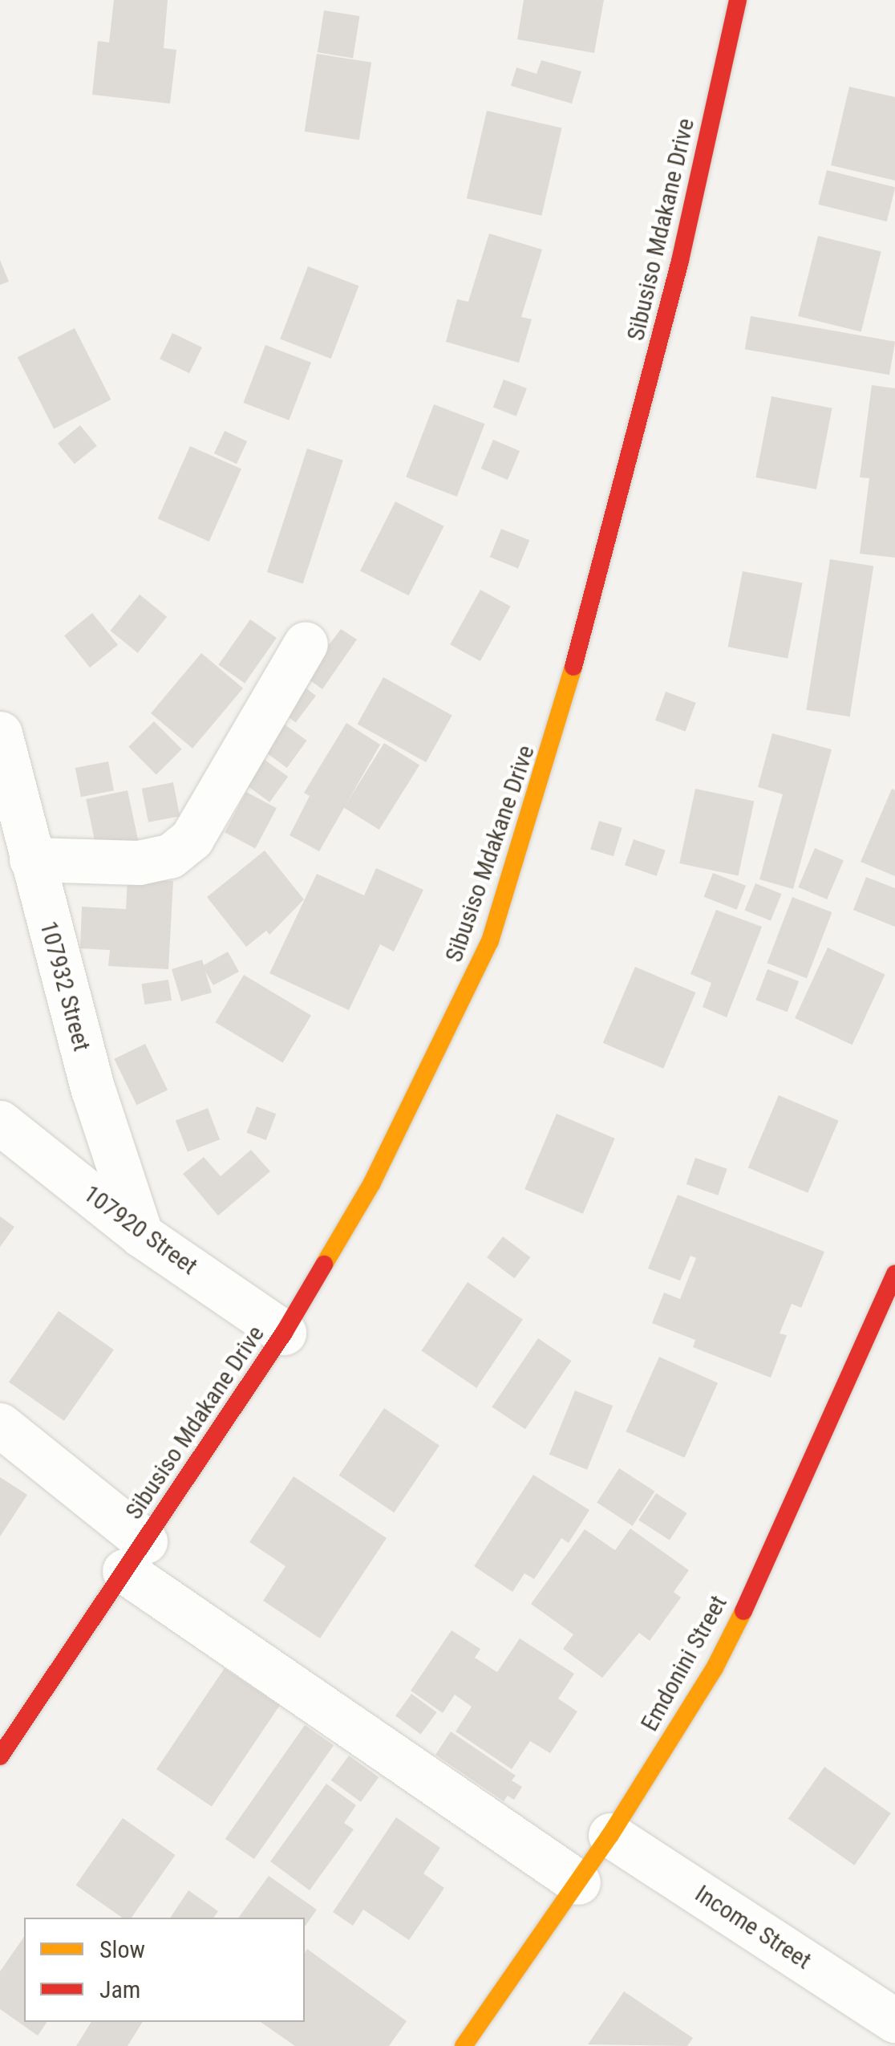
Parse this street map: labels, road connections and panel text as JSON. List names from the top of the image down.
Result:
{
  "streets": {
    "street": [
      "Sibusiso Mdakane Drive",
      "107932 Street",
      "107920 Street",
      "Emdonini Street",
      "Income Street"
    ]
  },
  "crossings": [
    ["Sibusiso Mdakane Drive", "107920 Street"],
    ["107932 Street", "107920 Street"],
    ["Emdonini Street", "Income Street"]
  ],
  "legend": ["Slow", "Jam"]
}
